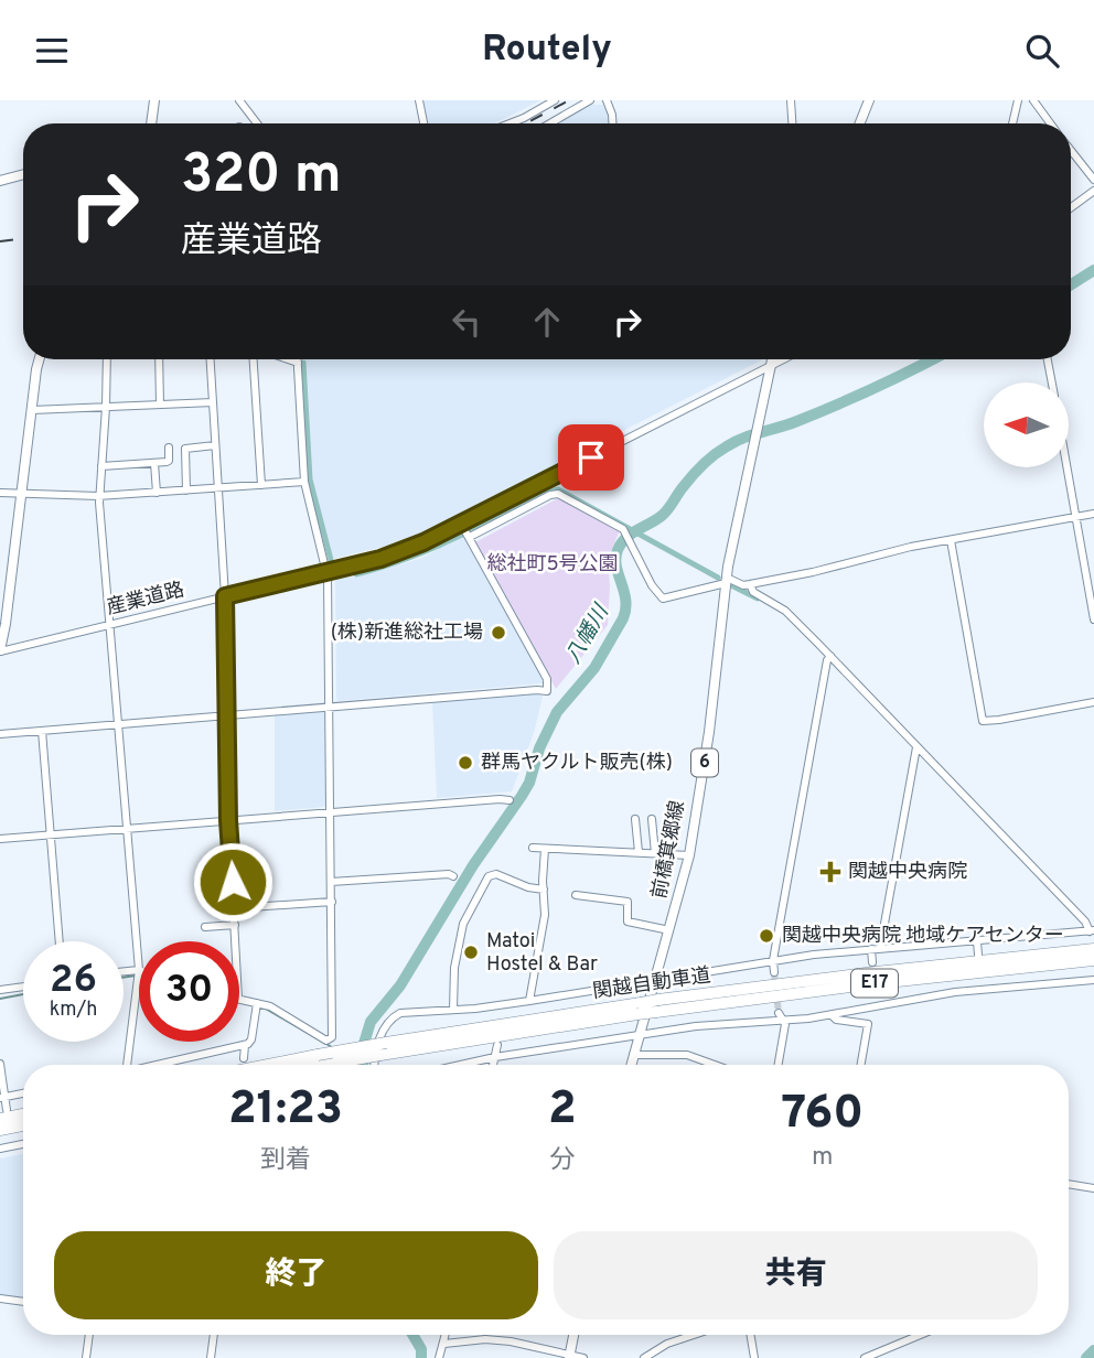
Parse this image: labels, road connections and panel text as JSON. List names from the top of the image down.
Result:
{
  "streets": {
    "highway": ["E17", "関越自動車道"],
    "main road": ["6", "前橋箕郷線"],
    "street": ["産業道路"]
  },
  "crossings": [
    ["産業道路", "6"],
    ["産業道路", "前橋箕郷線"],
    ["6", "前橋箕郷線"]
  ],
  "water": ["八幡川"],
  "parks": ["総社町5号公園"],
  "places": {
    "other": [
      "(株)新進総社工場",
      "群馬ヤクルト販売(株)",
      "関越中央病院 地域ケアセンター",
      "Matoi Hostel & Bar"
    ],
    "health": ["関越中央病院"]
  },
  "north": "left",
  "page": {
    "header": "Routely",
    "turn": ["320 m", "産業道路"],
    "speed": "26 km/h",
    "limit": "30",
    "eta": [
      "21:23",
      "到着",
      "2",
      "分",
      "760",
      "m"
    ],
    "buttons": ["終了", "共有"]
  }
}
